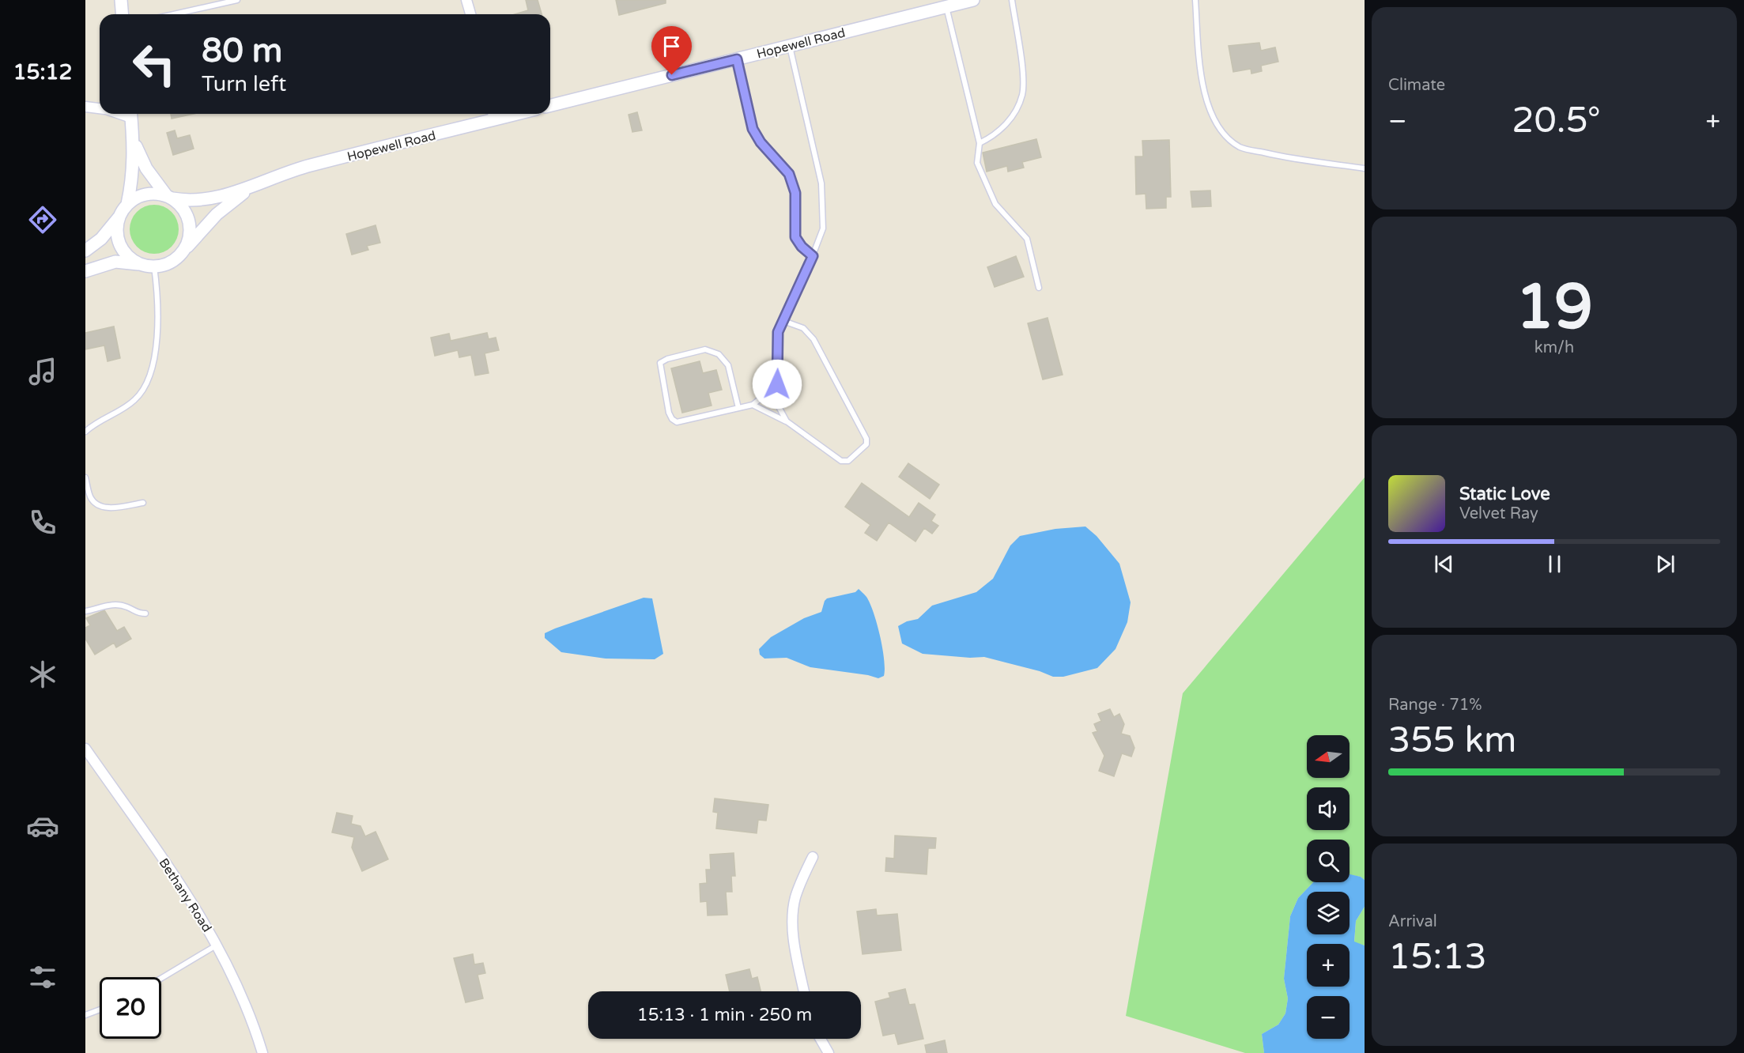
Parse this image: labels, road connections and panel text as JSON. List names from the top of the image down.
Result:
{
  "streets": {
    "street": ["Hopewell Road", "Bethany Road"]
  },
  "north": "left",
  "page": {
    "tabs": "15:12",
    "tile": [
      "Climate",
      ["19", "km/h"],
      ["Range · 71%", "355 km"],
      ["Arrival", "15:13"]
    ],
    "turn": ["80 m", "Turn left"],
    "heat": ["−", "20.5°", "+"],
    "song": ["Static Love", "Velvet Ray"],
    "map_buttons": ["+", "−"],
    "limit": "20",
    "trip": "15:13 · 1 min · 250 m"
  }
}
